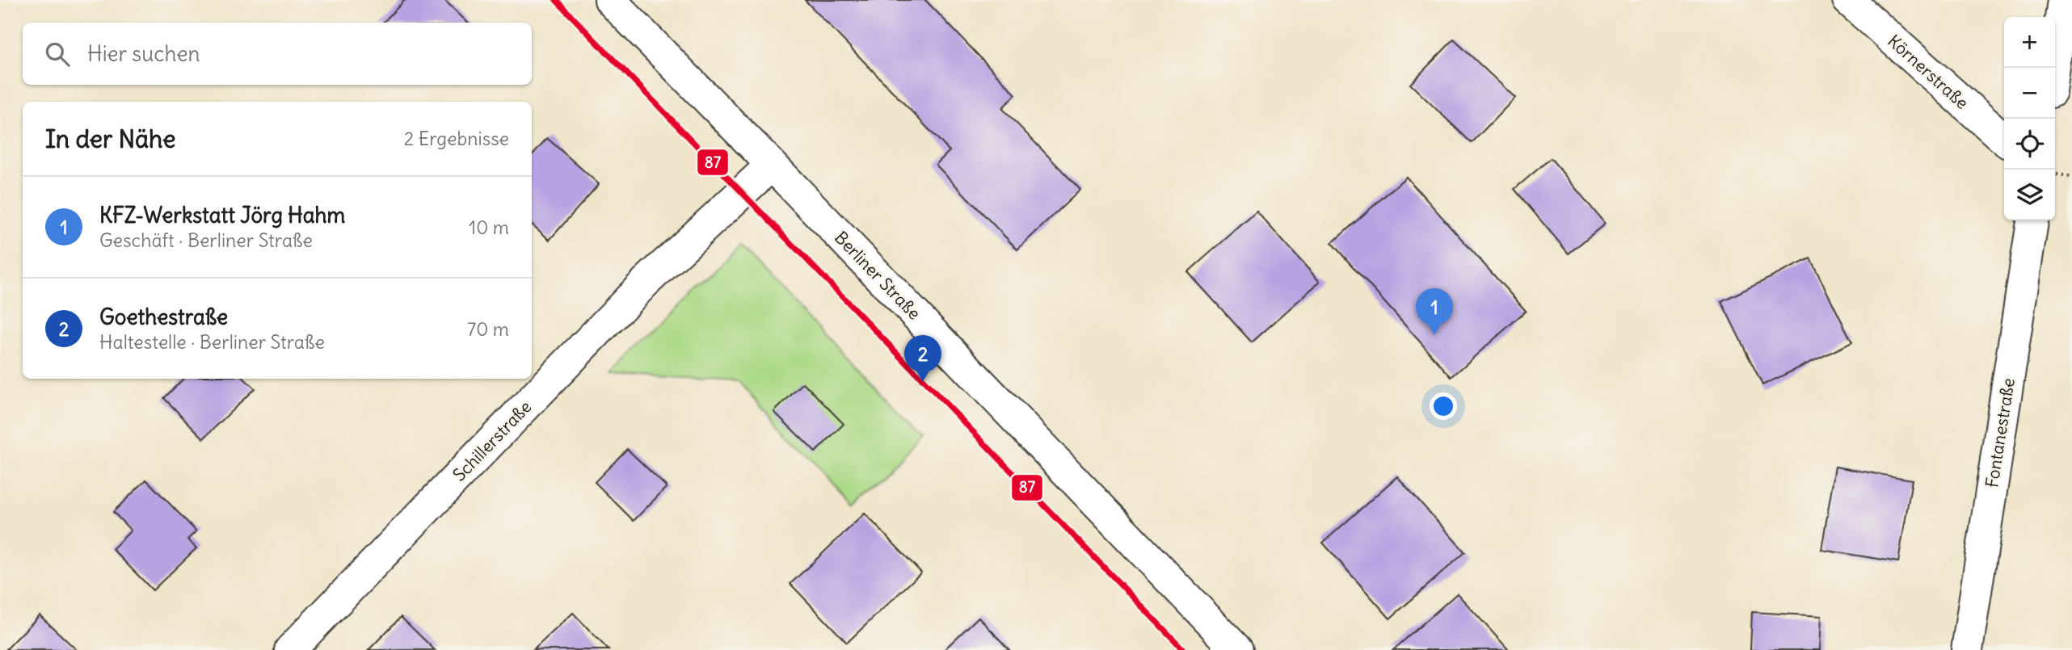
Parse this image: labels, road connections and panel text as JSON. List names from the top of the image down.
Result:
{
  "streets": {
    "street": [
      "Körnerstraße",
      "Berliner Straße",
      "Fontanestraße",
      "Schillerstraße"
    ]
  },
  "crossings": [
    ["Berliner Straße", "Schillerstraße"]
  ],
  "lines": ["transit line 87"],
  "page": {
    "map_buttons": ["+", "−"],
    "search": "Hier suchen",
    "heading": ["In der Nähe", "2 Ergebnisse"],
    "list": [
      {
        "mark": "1",
        "name": "KFZ-Werkstatt Jörg Hahm",
        "note": "Geschäft · Berliner Straße",
        "value": "10 m"
      },
      {
        "mark": "2",
        "name": "Goethestraße",
        "note": "Haltestelle · Berliner Straße",
        "value": "70 m"
      }
    ],
    "pins": ["1", "2"]
  }
}
